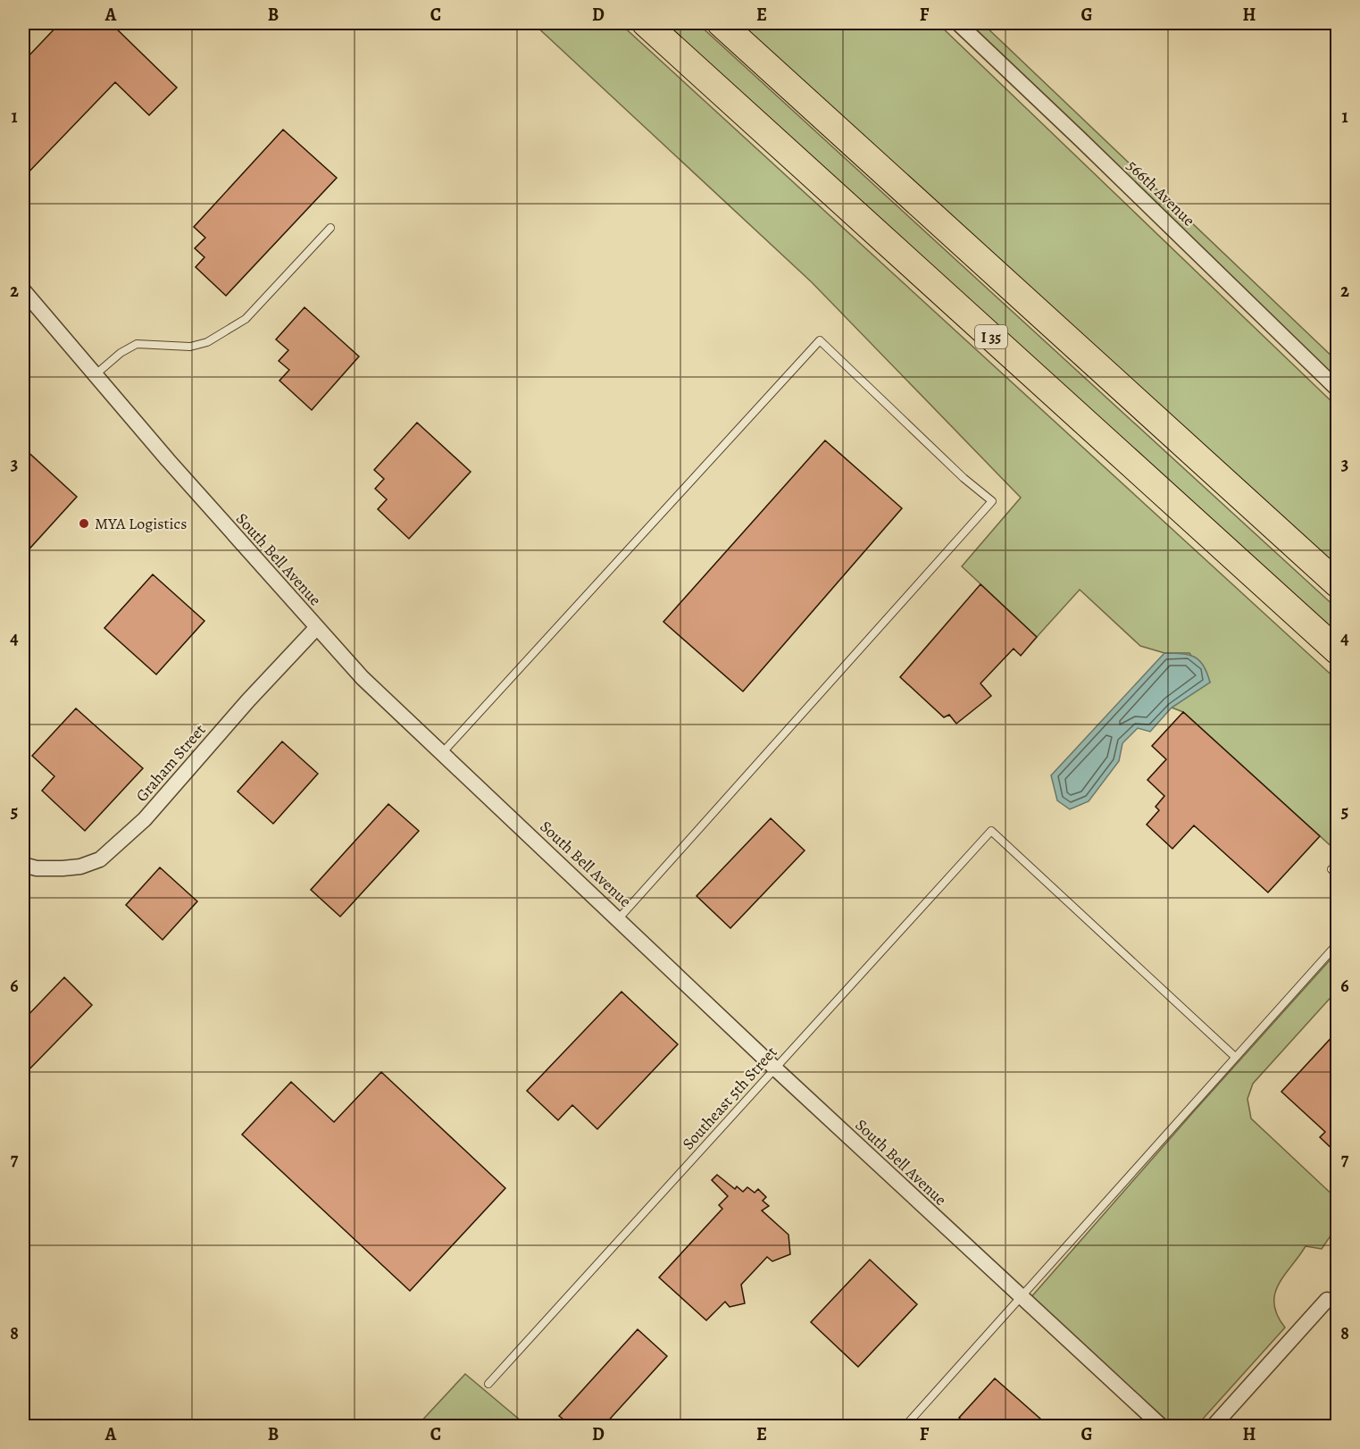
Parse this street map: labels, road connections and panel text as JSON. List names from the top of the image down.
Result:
{
  "streets": {
    "highway": ["I 35"],
    "street": ["566th Avenue", "South Bell Avenue", "Graham Street"],
    "lane": ["Southeast 5th Street"]
  },
  "crossings": [
    ["South Bell Avenue", "Graham Street"],
    ["South Bell Avenue", "Southeast 5th Street"]
  ],
  "places": ["MYA Logistics"],
  "grid": {
    "columns": [
      "A",
      "B",
      "C",
      "D",
      "E",
      "F",
      "G",
      "H"
    ],
    "rows": [
      "1",
      "2",
      "3",
      "4",
      "5",
      "6",
      "7",
      "8"
    ]
  }
}
